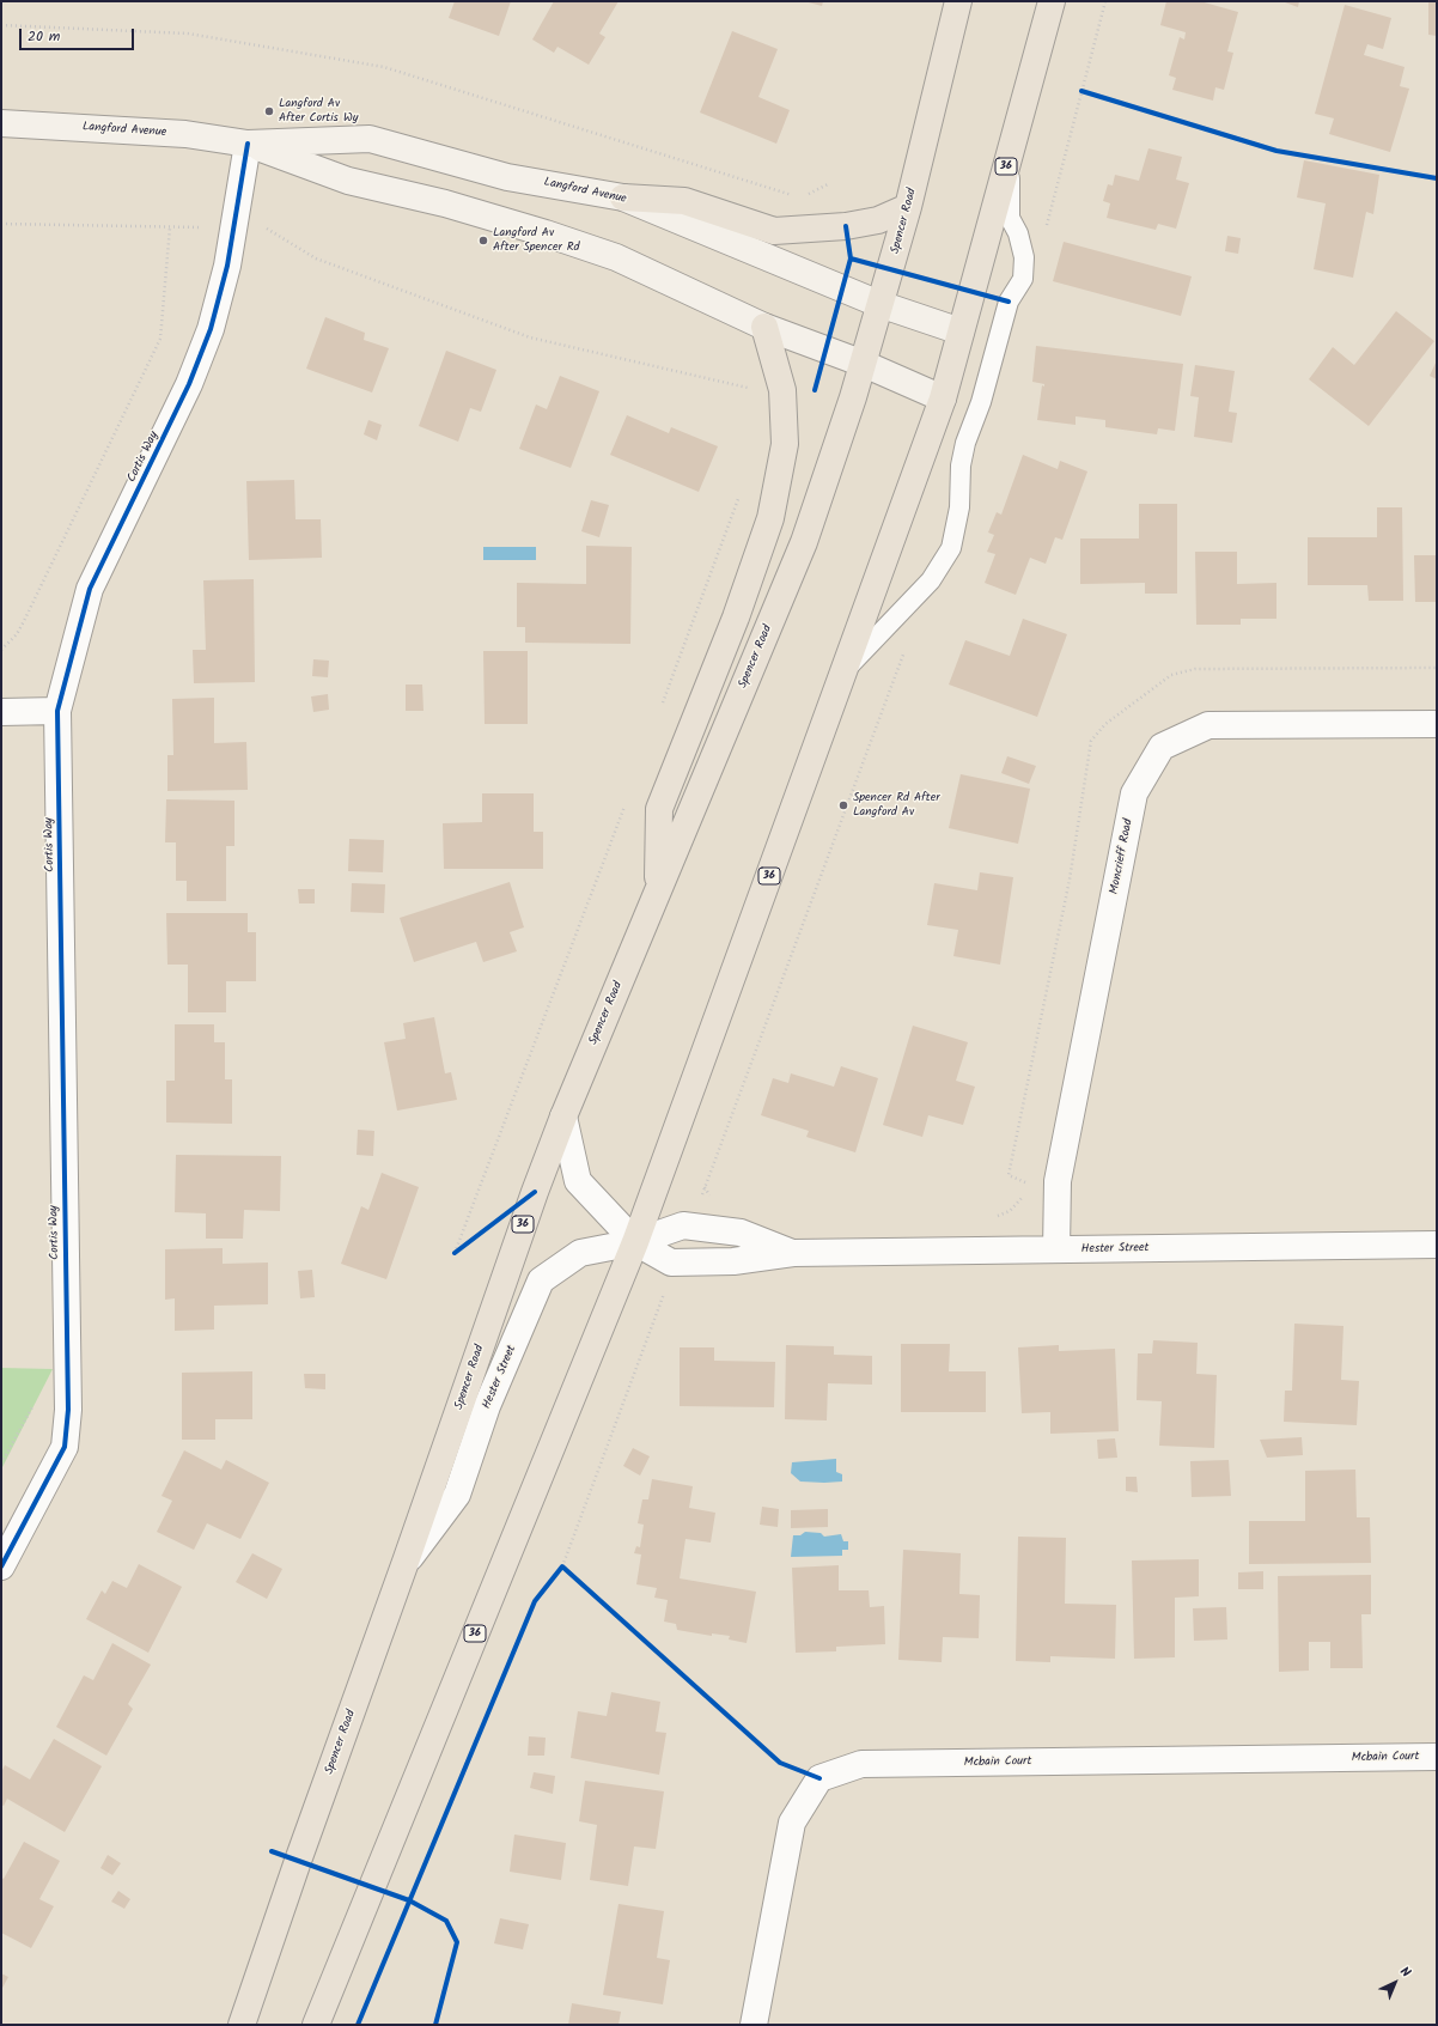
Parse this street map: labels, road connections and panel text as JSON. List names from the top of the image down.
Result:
{
  "streets": {
    "main road": ["Langford Avenue", "36", "Spencer Road"],
    "street": [
      "Cortis Way",
      "Moncrieff Road",
      "Hester Street",
      "Mcbain Court"
    ]
  },
  "crossings": [
    ["Langford Avenue", "36"],
    ["Langford Avenue", "Spencer Road"],
    ["Langford Avenue", "Cortis Way"],
    ["36", "Hester Street"],
    ["Spencer Road", "Hester Street"],
    ["Moncrieff Road", "Hester Street"]
  ],
  "places": ["Langford Av After Cortis Wy", "Langford Av After Spencer Rd", "Spencer Rd After Langford Av"],
  "scale_bar": "20 m",
  "north": "top right"
}
